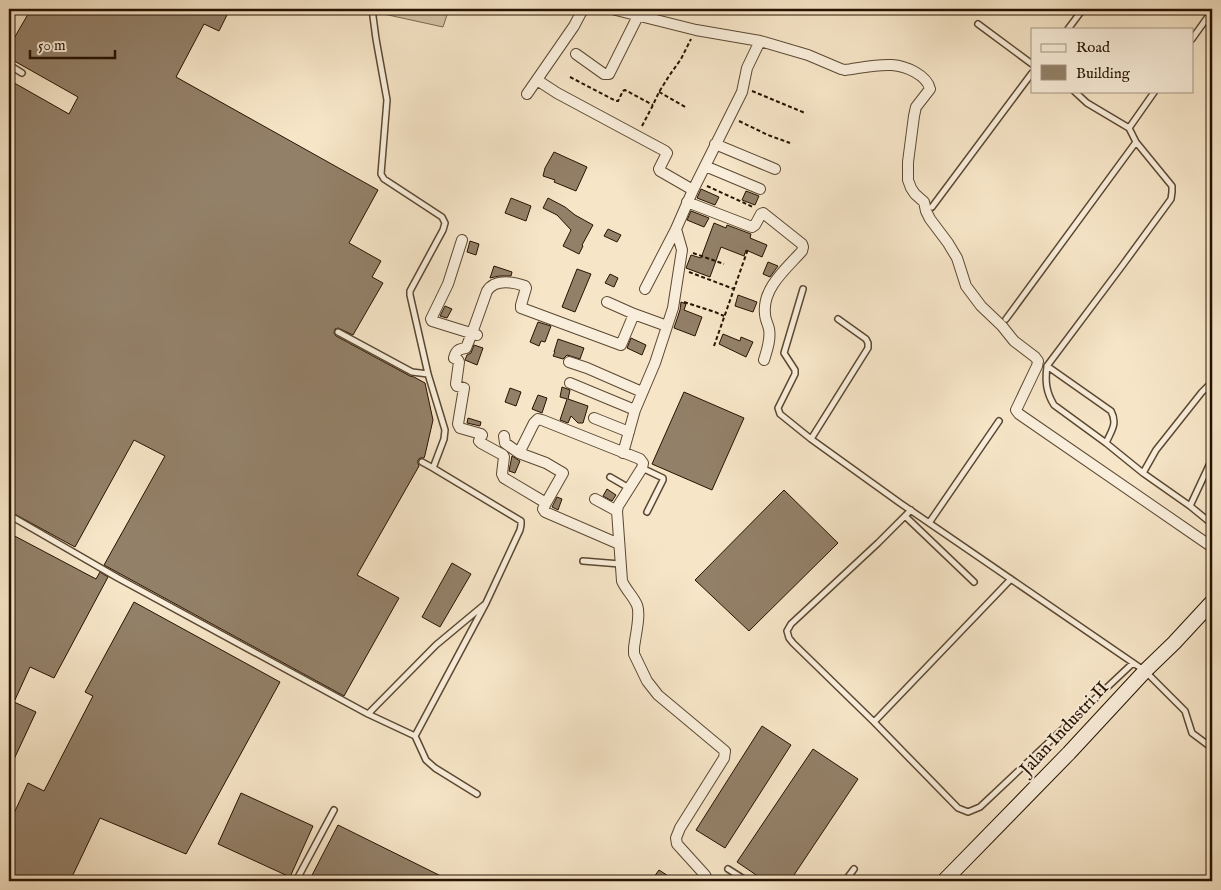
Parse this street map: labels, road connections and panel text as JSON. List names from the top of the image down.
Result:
{
  "streets": {
    "main road": ["Jalan Industri II"]
  },
  "legend": ["Road", "Building"],
  "scale_bar": "50 m"
}
